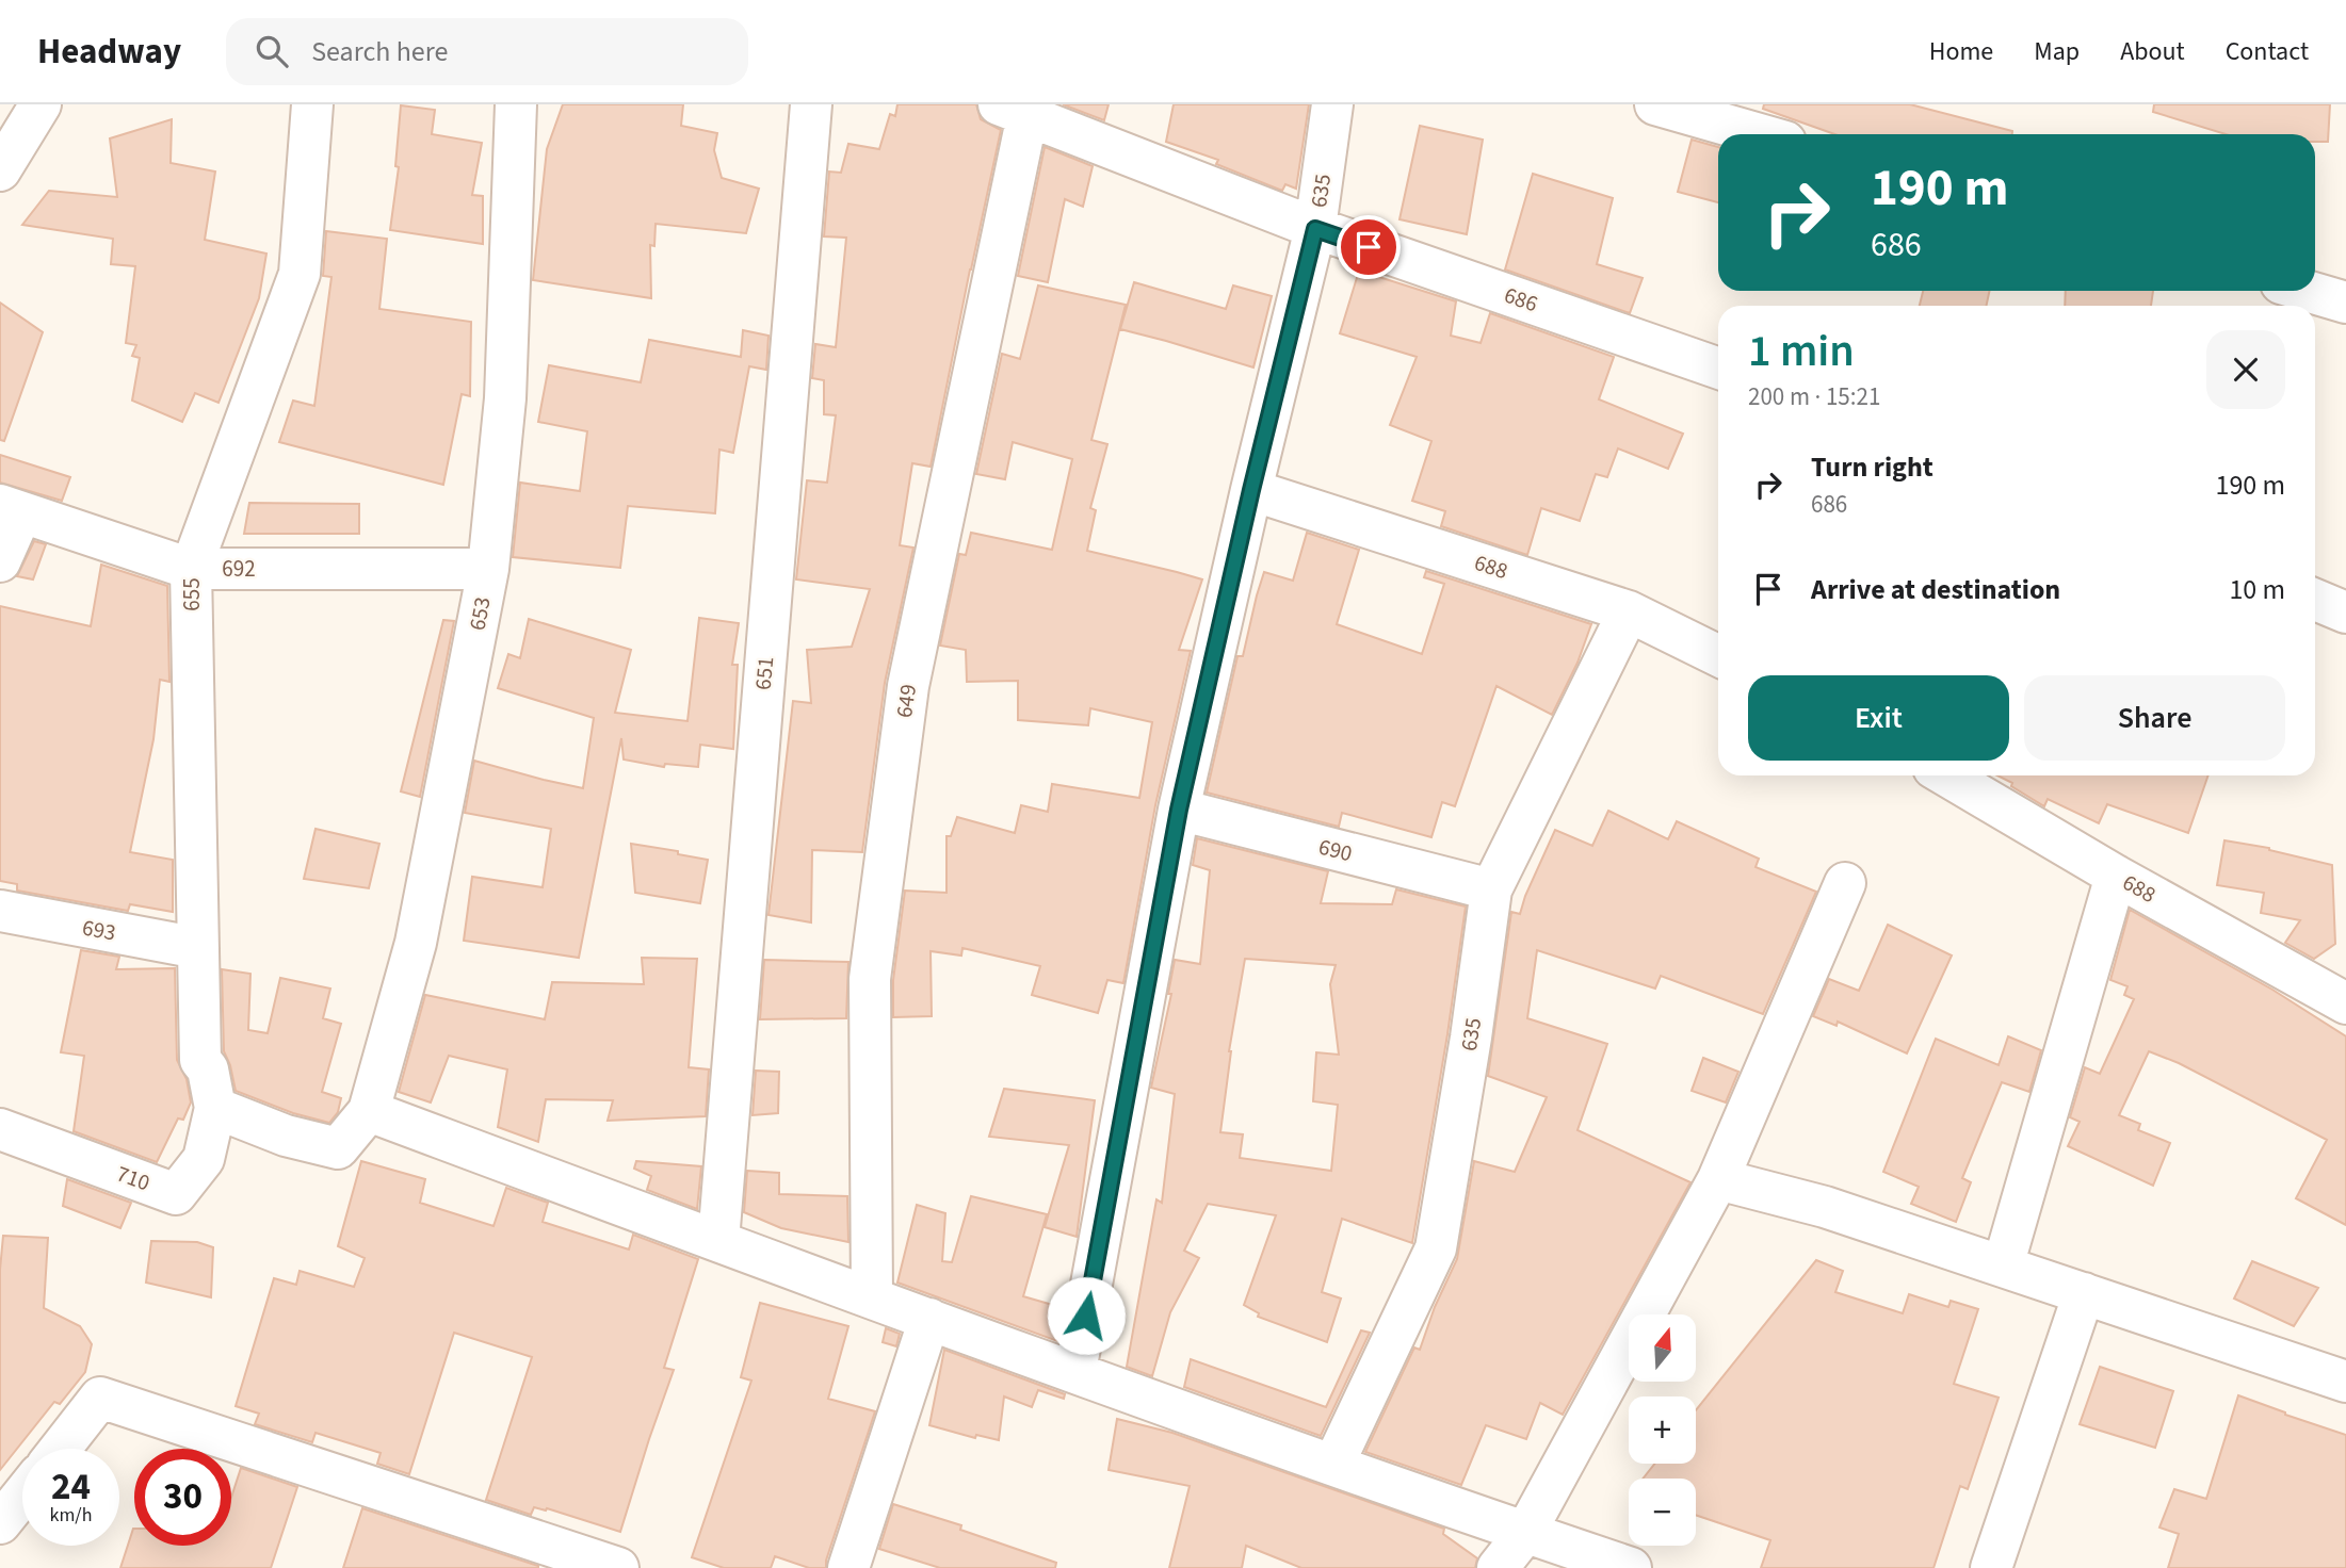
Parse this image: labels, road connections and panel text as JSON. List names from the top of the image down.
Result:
{
  "streets": {
    "street": [
      "635",
      "686",
      "688",
      "692",
      "655",
      "653",
      "651",
      "649",
      "690",
      "693",
      "710"
    ]
  },
  "crossings": [
    ["635", "686"],
    ["635", "688"],
    ["635", "690"],
    ["686", "649"],
    ["692", "655"],
    ["692", "653"],
    ["655", "693"],
    ["655", "710"]
  ],
  "north": "top",
  "page": {
    "header": "Headway",
    "search": "Search here",
    "nav": [
      "Home",
      "Map",
      "About",
      "Contact"
    ],
    "turn": ["190 m", "686"],
    "heading": ["1 min", "200 m · 15:21"],
    "list": [
      {
        "name": "Turn right",
        "note": "686",
        "value": "190 m"
      },
      {
        "name": "Arrive at destination",
        "value": "10 m"
      }
    ],
    "buttons": ["Exit", "Share"],
    "map_buttons": ["+", "−"],
    "speed": "24 km/h",
    "limit": "30"
  }
}
